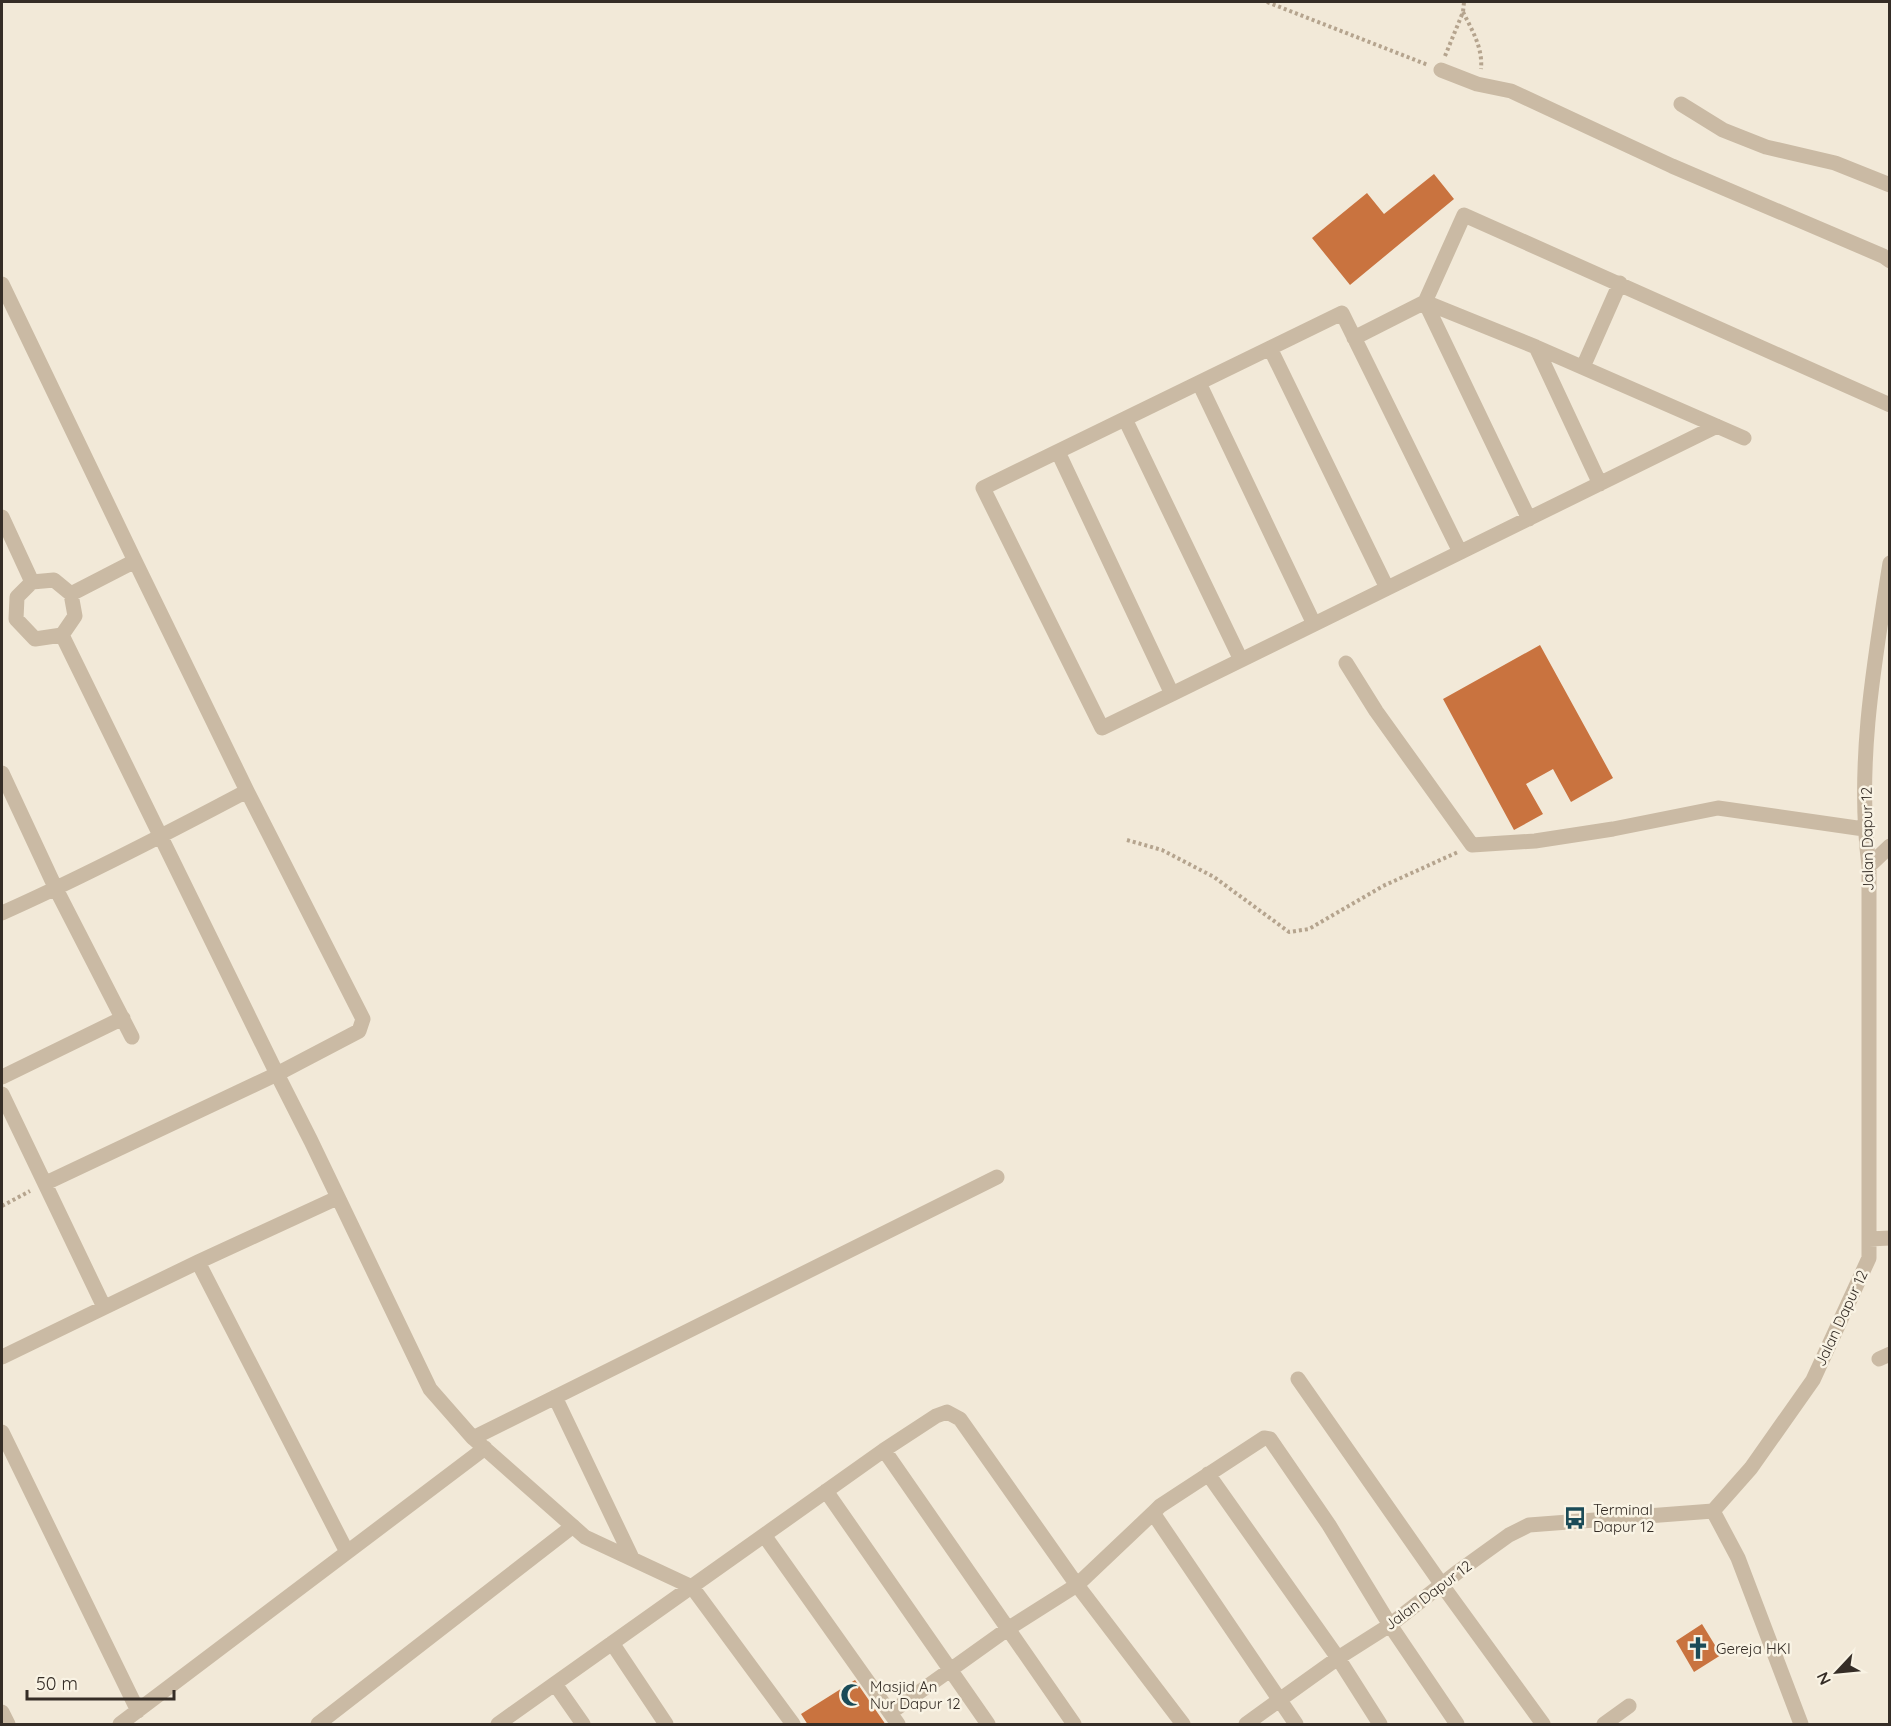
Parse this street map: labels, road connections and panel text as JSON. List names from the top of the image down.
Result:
{
  "streets": {
    "street": ["Jalan Dapur 12"]
  },
  "places": {
    "bus stop": ["Terminal Dapur 12"],
    "church": ["Gereja HKI"],
    "mosque": ["Masjid An Nur Dapur 12"]
  },
  "scale_bar": "50 m",
  "north": "bottom left"
}
